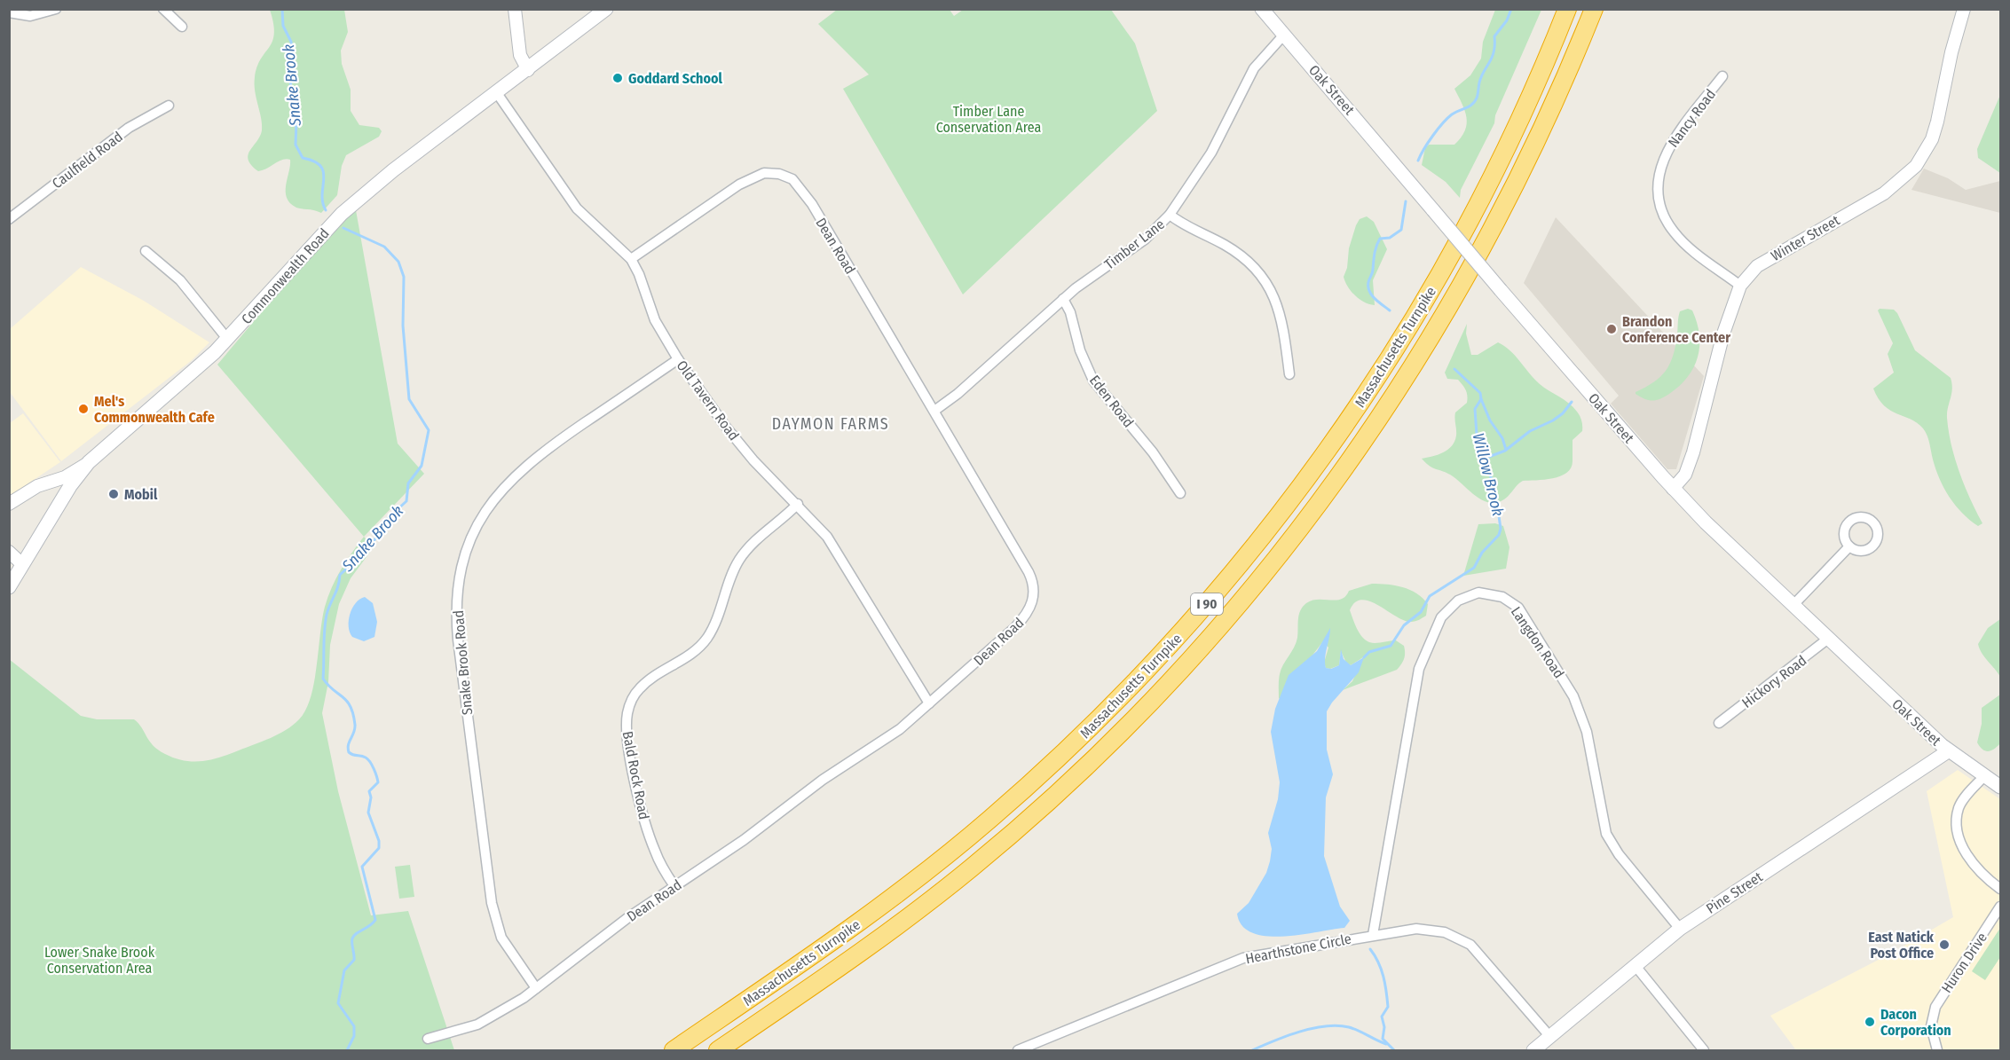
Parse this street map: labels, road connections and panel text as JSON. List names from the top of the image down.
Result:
{
  "streets": {
    "highway": ["Massachusetts Turnpike", "I 90"],
    "main road": ["Oak Street", "Commonwealth Road", "Pine Street"],
    "street": [
      "Nancy Road",
      "Caulfield Road",
      "Winter Street",
      "Timber Lane",
      "Dean Road",
      "Old Tavern Road",
      "Eden Road",
      "Langdon Road",
      "Snake Brook Road",
      "Hickory Road",
      "Bald Rock Road",
      "Hearthstone Circle",
      "Huron Drive"
    ]
  },
  "crossings": [
    ["Oak Street", "Winter Street"],
    ["Oak Street", "Timber Lane"],
    ["Oak Street", "Hickory Road"],
    ["Oak Street", "Pine Street"],
    ["Nancy Road", "Winter Street"],
    ["Timber Lane", "Dean Road"],
    ["Timber Lane", "Eden Road"],
    ["Dean Road", "Old Tavern Road"],
    ["Dean Road", "Snake Brook Road"],
    ["Dean Road", "Bald Rock Road"],
    ["Commonwealth Road", "Old Tavern Road"],
    ["Old Tavern Road", "Snake Brook Road"],
    ["Old Tavern Road", "Bald Rock Road"],
    ["Langdon Road", "Pine Street"],
    ["Langdon Road", "Hearthstone Circle"],
    ["Pine Street", "Hearthstone Circle"]
  ],
  "districts": ["DAYMON FARMS"],
  "water": ["Snake Brook", "Willow Brook"],
  "parks": ["Timber Lane Conservation Area", "Lower Snake Brook Conservation Area"],
  "places": [
    "Goddard School",
    "Brandon Conference Center",
    "Mel's Commonwealth Cafe",
    "Mobil",
    "East Natick Post Office",
    "Dacon Corporation"
  ]
}
